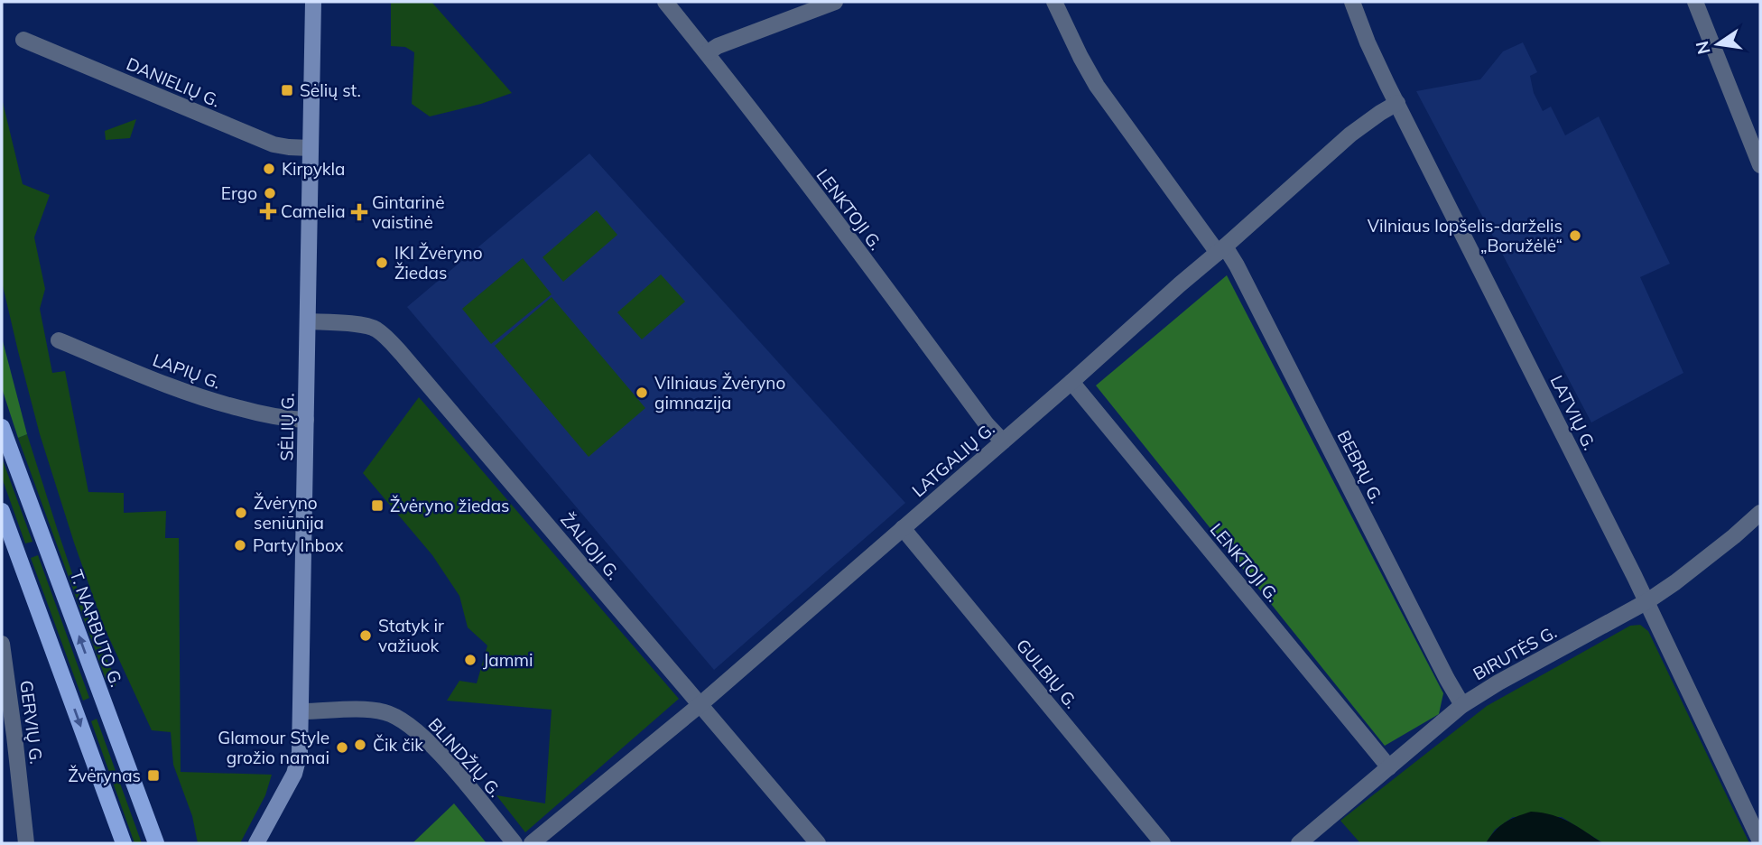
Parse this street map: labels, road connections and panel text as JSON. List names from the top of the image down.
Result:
{
  "streets": {
    "main road": ["SĖLIŲ G.", "T. NARBUTO G."],
    "street": [
      "DANIELIŲ G.",
      "LENKTOJI G.",
      "LAPIŲ G.",
      "LATVIŲ G.",
      "LATGALIŲ G.",
      "BEBRŲ G.",
      "ŽALIOJI G.",
      "BIRUTĖS G.",
      "GULBIŲ G.",
      "GERVIŲ G.",
      "BLINDŽIŲ G."
    ]
  },
  "crossings": [
    ["DANIELIŲ G.", "SĖLIŲ G."],
    ["LENKTOJI G.", "LATGALIŲ G."],
    ["LENKTOJI G.", "BIRUTĖS G."],
    ["LAPIŲ G.", "SĖLIŲ G."],
    ["LATVIŲ G.", "LATGALIŲ G."],
    ["LATVIŲ G.", "BIRUTĖS G."],
    ["SĖLIŲ G.", "ŽALIOJI G."],
    ["SĖLIŲ G.", "BLINDŽIŲ G."],
    ["LATGALIŲ G.", "BEBRŲ G."],
    ["LATGALIŲ G.", "ŽALIOJI G."],
    ["LATGALIŲ G.", "GULBIŲ G."],
    ["BEBRŲ G.", "BIRUTĖS G."]
  ],
  "places": {
    "transit": ["Sėlių st.", "Žvėryno žiedas", "Žvėrynas"],
    "other": [
      "Kirpykla",
      "Ergo",
      "Vilniaus lopšelis-darželis „Boružėlė“",
      "IKI Žvėryno Žiedas",
      "Vilniaus Žvėryno gimnazija",
      "Žvėryno seniūnija",
      "Party Inbox",
      "Statyk ir važiuok",
      "Jammi",
      "Čik čik",
      "Glamour Style grožio namai"
    ],
    "health": ["Camelia", "Gintarinė vaistinė"]
  },
  "north": "left"
}
